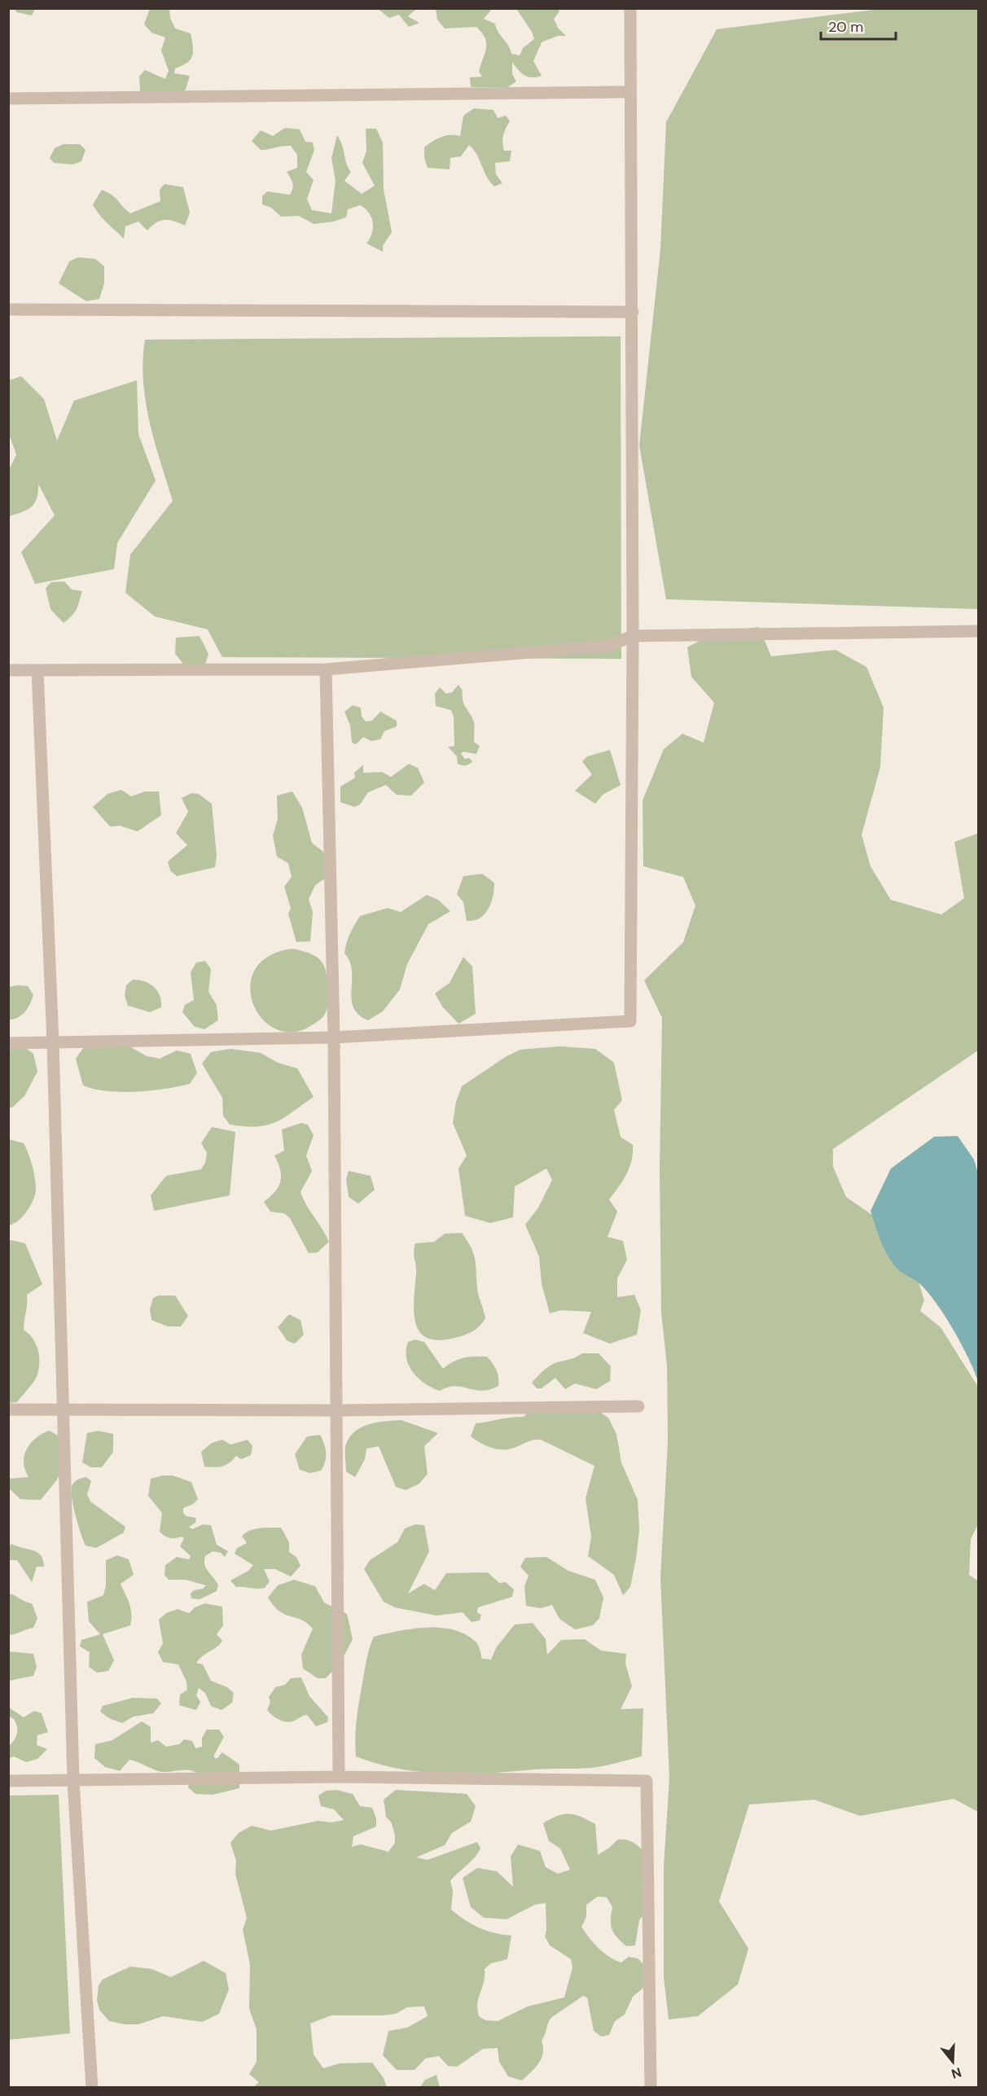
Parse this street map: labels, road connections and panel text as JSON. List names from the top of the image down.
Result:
{
  "scale_bar": "20 m",
  "north": "bottom"
}
